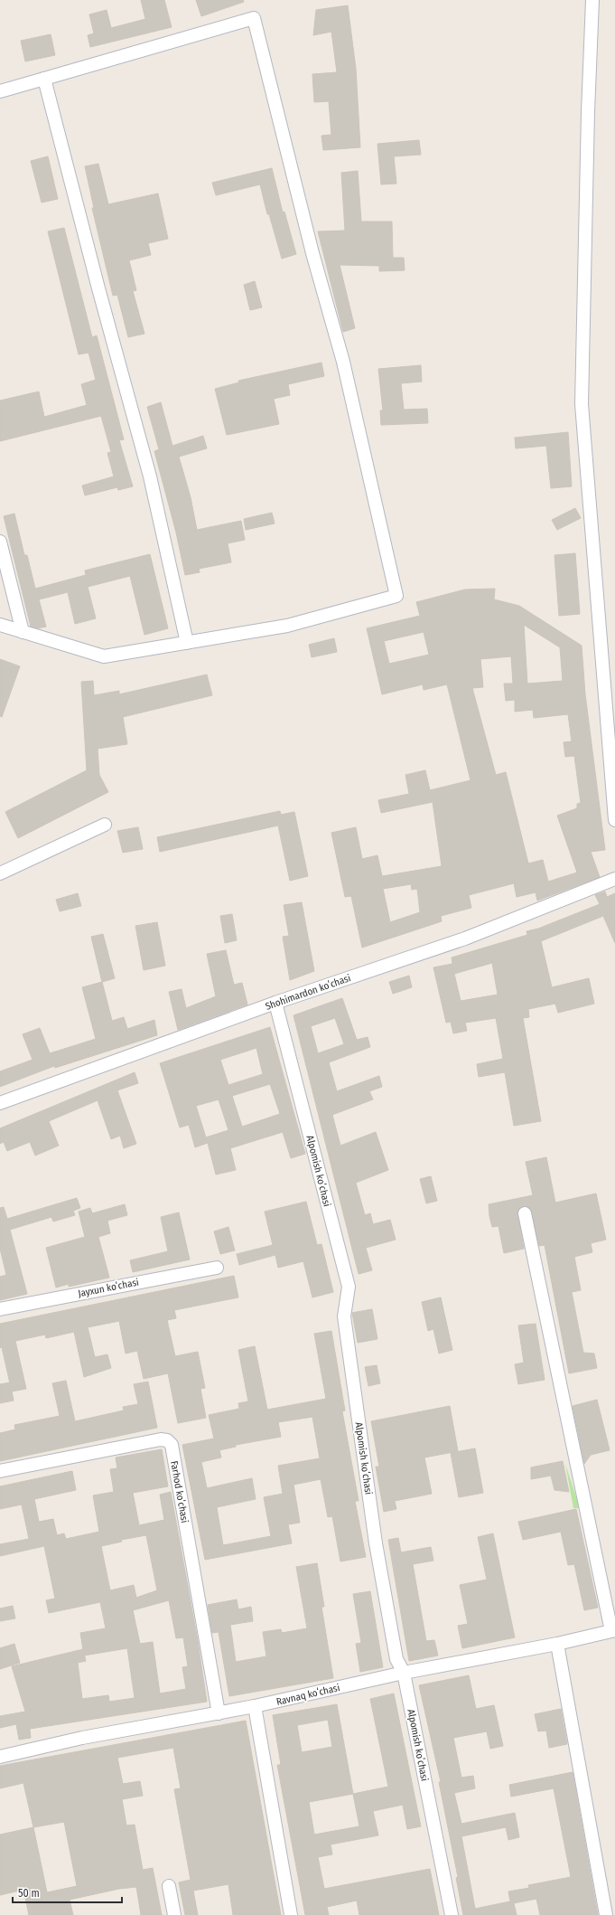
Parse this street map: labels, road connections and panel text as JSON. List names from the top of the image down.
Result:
{
  "streets": {
    "street": [
      "Shohimardon koʻchasi",
      "Alpomish koʻchasi",
      "Jayxun koʻchasi",
      "Farhod koʻchasi",
      "Ravnaq koʻchasi"
    ]
  },
  "crossings": [
    ["Shohimardon koʻchasi", "Alpomish koʻchasi"],
    ["Alpomish koʻchasi", "Ravnaq koʻchasi"],
    ["Farhod koʻchasi", "Ravnaq koʻchasi"]
  ],
  "scale_bar": "50 m"
}
